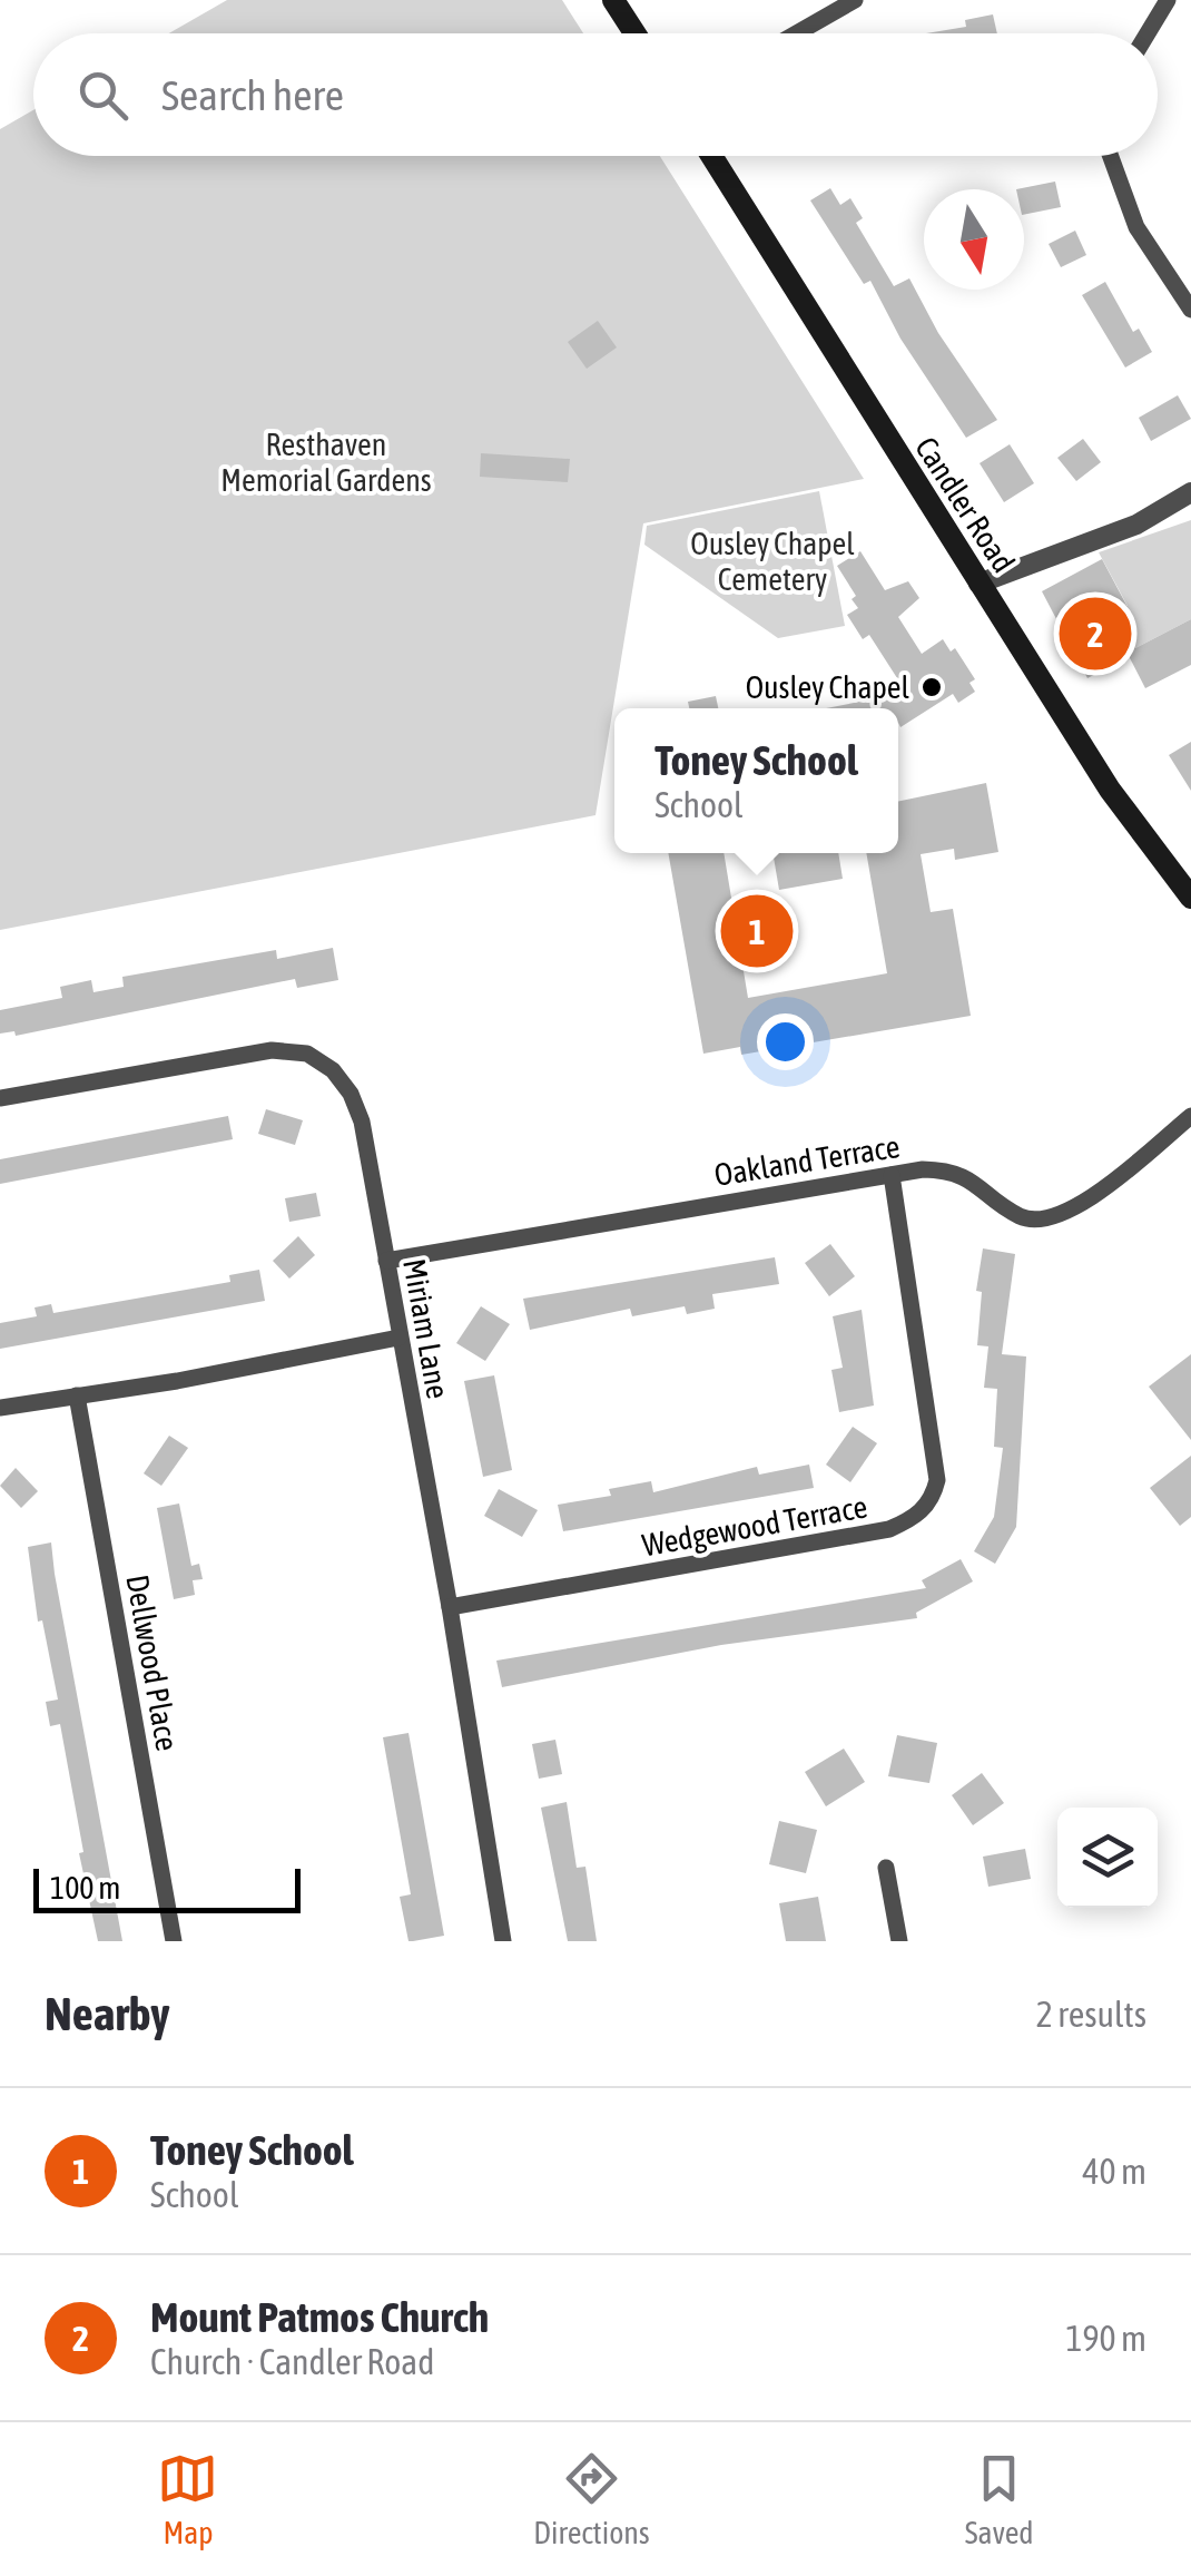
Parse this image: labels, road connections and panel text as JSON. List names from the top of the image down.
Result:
{
  "streets": {
    "main road": ["Candler Road"],
    "street": [
      "Oakland Terrace",
      "Miriam Lane",
      "Wedgewood Terrace",
      "Dellwood Place"
    ]
  },
  "crossings": [
    ["Oakland Terrace", "Miriam Lane"],
    ["Oakland Terrace", "Wedgewood Terrace"],
    ["Miriam Lane", "Wedgewood Terrace"]
  ],
  "parks": ["Resthaven Memorial Gardens", "Ousley Chapel Cemetery"],
  "places": ["Ousley Chapel"],
  "scale_bar": "100 m",
  "north": "bottom",
  "page": {
    "search": "Search here",
    "pins": ["2", "1"],
    "popup": ["Toney School", "School"],
    "scale": "100 m",
    "heading": ["Nearby", "2 results"],
    "list": [
      {
        "mark": "1",
        "name": "Toney School",
        "note": "School",
        "value": "40 m"
      },
      {
        "mark": "2",
        "name": "Mount Patmos Church",
        "note": "Church · Candler Road",
        "value": "190 m"
      }
    ],
    "nav": ["Map", "Directions", "Saved"]
  }
}
